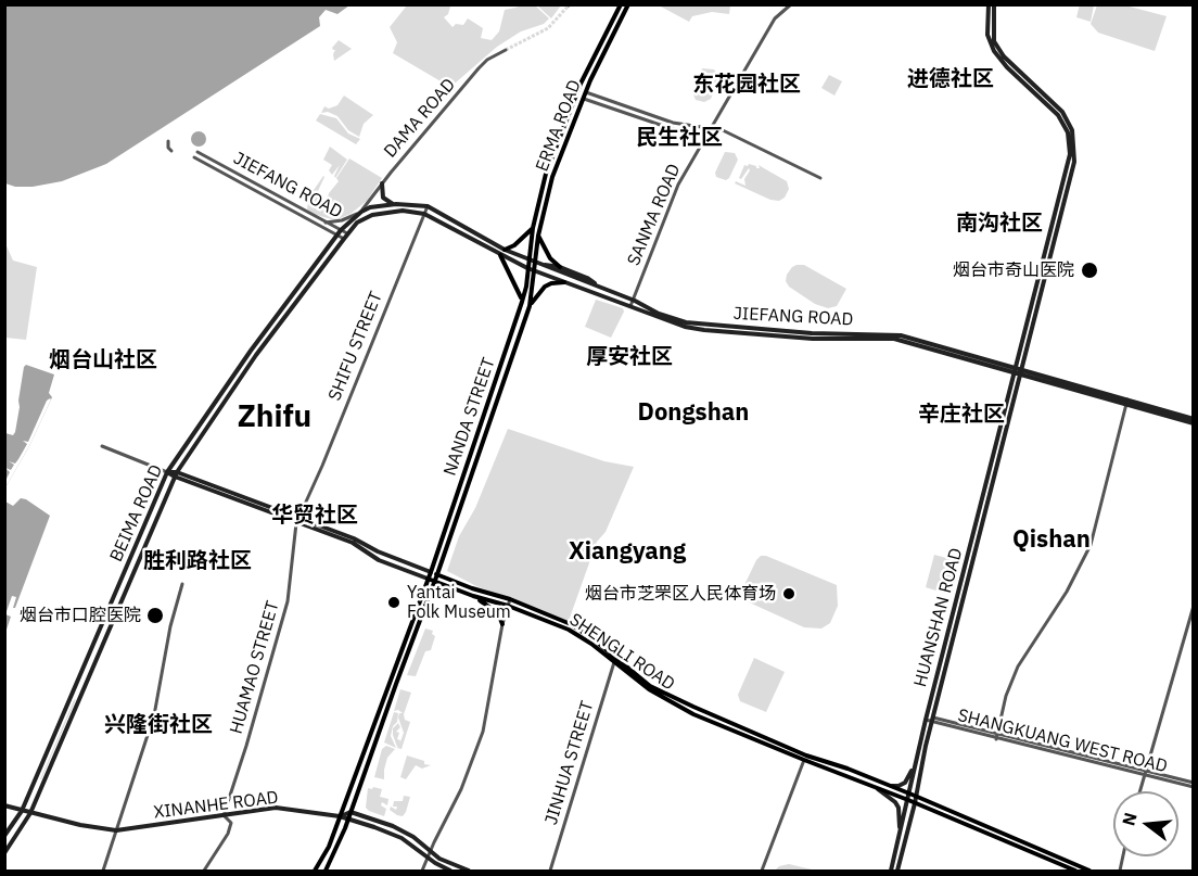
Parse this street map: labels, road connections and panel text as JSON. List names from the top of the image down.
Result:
{
  "streets": {
    "main road": [
      "ERMA ROAD",
      "JIEFANG ROAD",
      "NANDA STREET",
      "BEIMA ROAD",
      "HUANSHAN ROAD",
      "SHENGLI ROAD",
      "XINANHE ROAD"
    ],
    "street": [
      "DAMA ROAD",
      "SANMA ROAD",
      "SHIFU STREET",
      "HUAMAO STREET",
      "SHANGKUANG WEST ROAD",
      "JINHUA STREET"
    ]
  },
  "crossings": [
    ["DAMA ROAD", "JIEFANG ROAD"],
    ["ERMA ROAD", "JIEFANG ROAD"],
    ["ERMA ROAD", "NANDA STREET"],
    ["JIEFANG ROAD", "SHIFU STREET"],
    ["JIEFANG ROAD", "NANDA STREET"],
    ["JIEFANG ROAD", "BEIMA ROAD"],
    ["SHIFU STREET", "SHENGLI ROAD"],
    ["SHIFU STREET", "HUAMAO STREET"],
    ["NANDA STREET", "SHENGLI ROAD"],
    ["BEIMA ROAD", "SHENGLI ROAD"],
    ["BEIMA ROAD", "XINANHE ROAD"],
    ["HUANSHAN ROAD", "SHENGLI ROAD"],
    ["HUANSHAN ROAD", "SHANGKUANG WEST ROAD"],
    ["SHENGLI ROAD", "HUAMAO STREET"],
    ["SHENGLI ROAD", "JINHUA STREET"],
    ["HUAMAO STREET", "XINANHE ROAD"]
  ],
  "districts": [
    "进德社区",
    "东花园社区",
    "民生社区",
    "南沟社区",
    "厚安社区",
    "烟台山社区",
    "Dongshan",
    "辛庄社区",
    "Zhifu",
    "华贸社区",
    "Qishan",
    "Xiangyang",
    "胜利路社区",
    "兴隆街社区"
  ],
  "places": [
    "烟台市奇山医院",
    "烟台市芝罘区人民体育场",
    "Yantai Folk Museum",
    "烟台市口腔医院"
  ],
  "north": "left"
}
